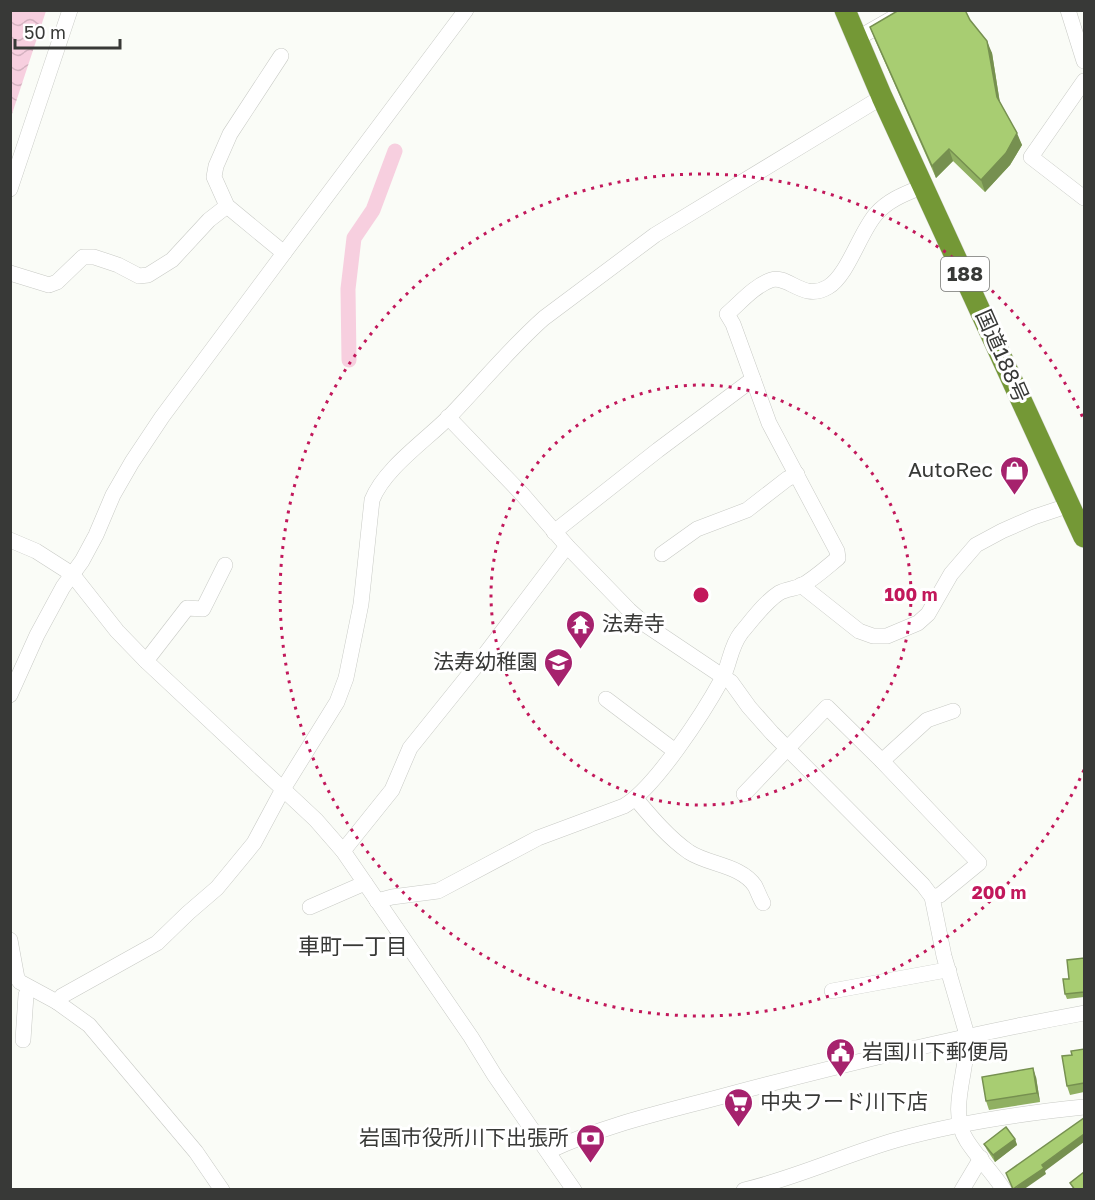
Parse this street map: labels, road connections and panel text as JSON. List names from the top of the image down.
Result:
{
  "streets": {
    "highway": ["188", "国道188号"]
  },
  "districts": ["車町一丁目"],
  "places": {
    "shop": ["AutoRec"],
    "temple": ["法寿寺"],
    "school or university": ["法寿幼稚園"],
    "public building": ["岩国川下郵便局"],
    "supermarket": ["中央フード川下店"],
    "bank": ["岩国市役所川下出張所"]
  },
  "scale_bar": "50 m",
  "rings": ["100 m", "200 m"]
}
